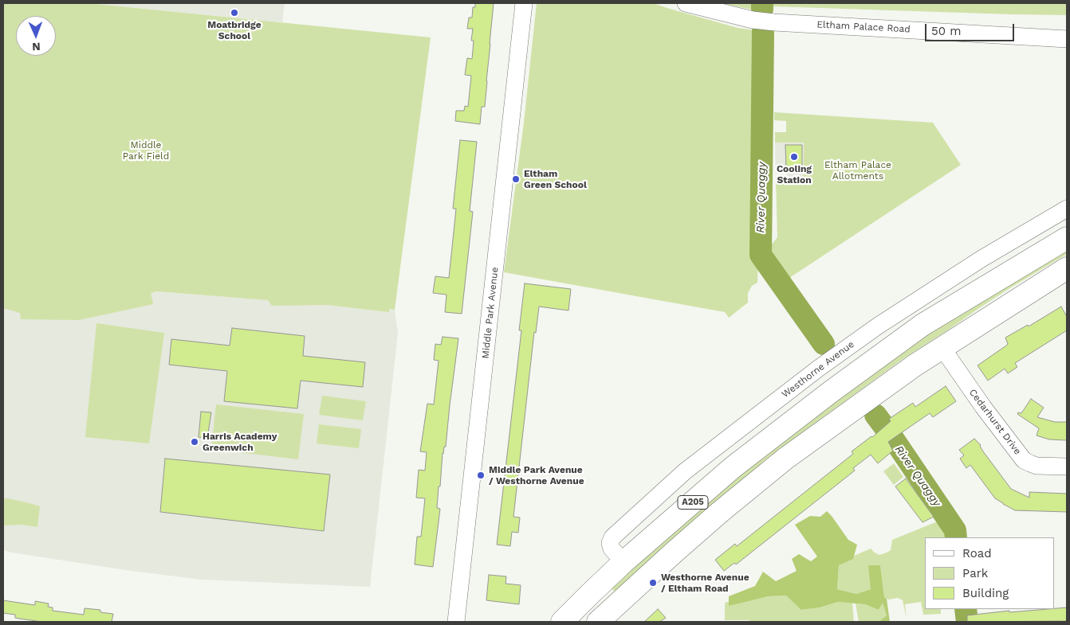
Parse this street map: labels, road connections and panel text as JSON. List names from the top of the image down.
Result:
{
  "streets": {
    "highway": ["A205"],
    "street": [
      "Eltham Palace Road",
      "Middle Park Avenue",
      "Westhorne Avenue",
      "Cedarhurst Drive"
    ]
  },
  "crossings": [
    ["Westhorne Avenue", "A205"],
    ["Cedarhurst Drive", "A205"]
  ],
  "water": ["River Quaggy"],
  "parks": ["Middle Park Field", "Eltham Palace Allotments"],
  "places": [
    "Moatbridge School",
    "Cooling Station",
    "Eltham Green School",
    "Harris Academy Greenwich",
    "Middle Park Avenue / Westhorne Avenue",
    "Westhorne Avenue / Eltham Road"
  ],
  "legend": ["Road", "Park", "Building"],
  "scale_bar": "50 m",
  "north": "bottom"
}
